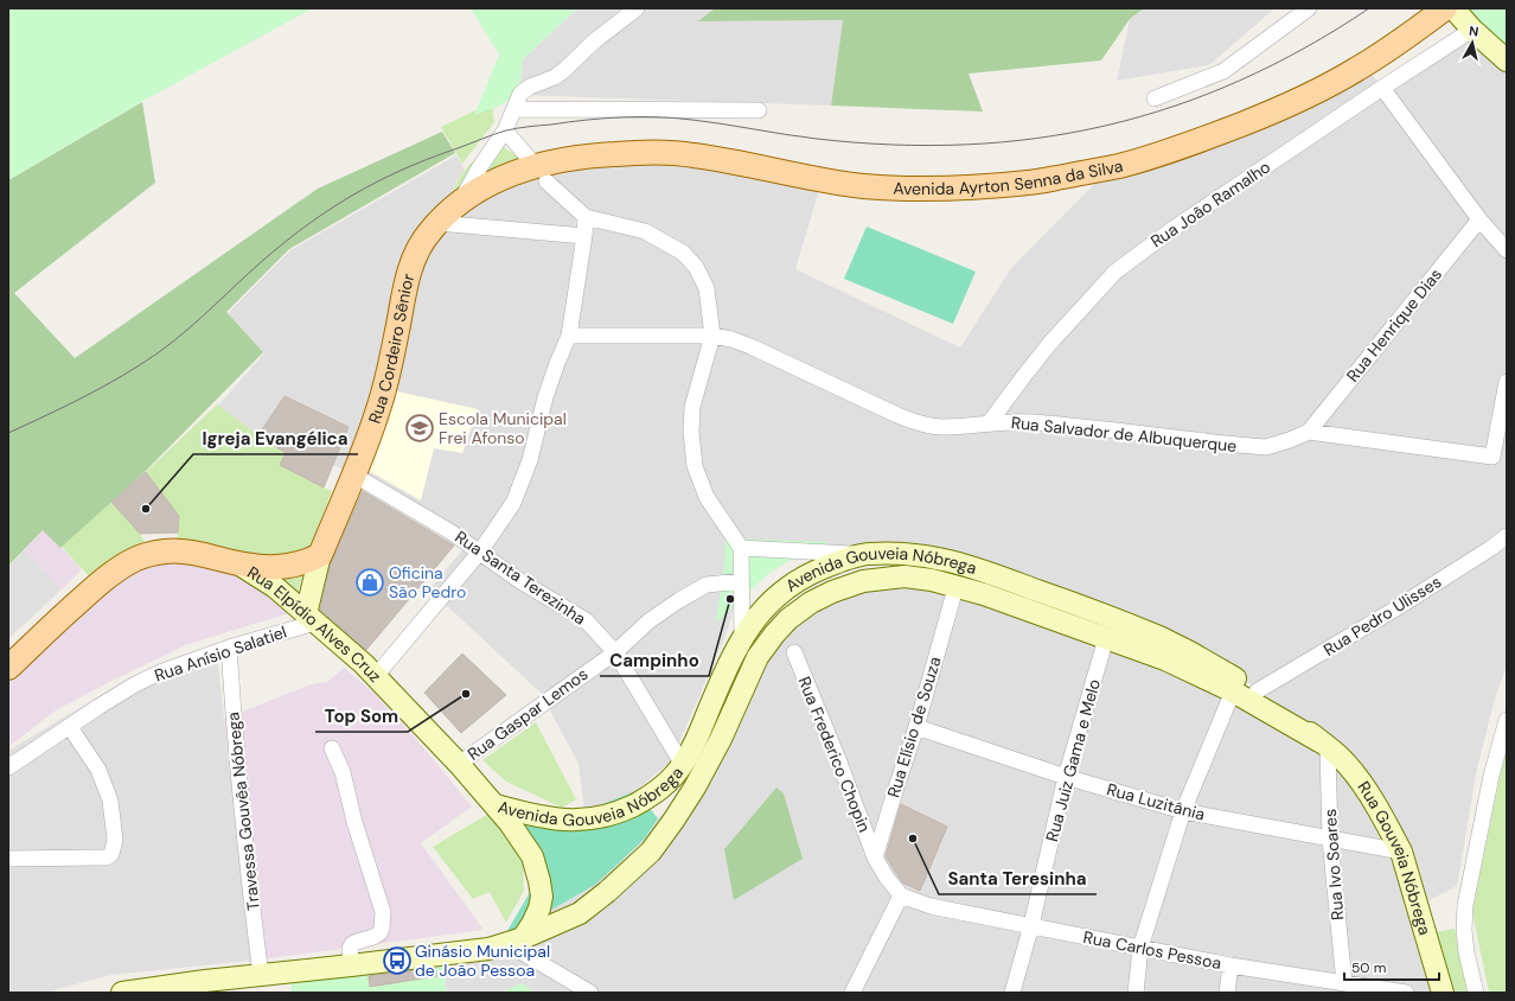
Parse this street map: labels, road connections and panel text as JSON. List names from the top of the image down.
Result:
{
  "streets": {
    "main road": ["Avenida Ayrton Senna da Silva", "Rua Cordeiro Sênior", "Rua Elpídio Alves Cruz"],
    "street": [
      "Rua João Ramalho",
      "Rua Henrique Dias",
      "Rua Salvador de Albuquerque",
      "Rua Santa Terezinha",
      "Avenida Gouveia Nóbrega",
      "Rua Pedro Ulisses",
      "Rua Anísio Salatiel",
      "Rua Gaspar Lemos",
      "Rua Elísio de Souza",
      "Rua Frederico Chopin",
      "Rua Juiz Gama e Melo",
      "Rua Luzitânia",
      "Travessa Gouvêa Nóbrega",
      "Rua Gouveia Nóbrega",
      "Rua Ivo Soares",
      "Rua Carlos Pessoa"
    ]
  },
  "crossings": [
    ["Avenida Ayrton Senna da Silva", "Rua Cordeiro Sênior"],
    ["Rua João Ramalho", "Rua Salvador de Albuquerque"],
    ["Rua Henrique Dias", "Rua Salvador de Albuquerque"],
    ["Rua Cordeiro Sênior", "Rua Santa Terezinha"],
    ["Rua Cordeiro Sênior", "Rua Elpídio Alves Cruz"],
    ["Rua Cordeiro Sênior", "Rua Anísio Salatiel"],
    ["Rua Santa Terezinha", "Avenida Gouveia Nóbrega"],
    ["Rua Santa Terezinha", "Rua Gaspar Lemos"],
    ["Avenida Gouveia Nóbrega", "Rua Pedro Ulisses"],
    ["Avenida Gouveia Nóbrega", "Rua Elpídio Alves Cruz"],
    ["Avenida Gouveia Nóbrega", "Rua Juiz Gama e Melo"],
    ["Avenida Gouveia Nóbrega", "Rua Gouveia Nóbrega"],
    ["Rua Pedro Ulisses", "Rua Gouveia Nóbrega"],
    ["Rua Elpídio Alves Cruz", "Rua Anísio Salatiel"],
    ["Rua Elpídio Alves Cruz", "Rua Gaspar Lemos"],
    ["Rua Anísio Salatiel", "Travessa Gouvêa Nóbrega"],
    ["Rua Elísio de Souza", "Rua Frederico Chopin"],
    ["Rua Elísio de Souza", "Rua Luzitânia"],
    ["Rua Frederico Chopin", "Rua Carlos Pessoa"],
    ["Rua Juiz Gama e Melo", "Rua Luzitânia"],
    ["Rua Juiz Gama e Melo", "Rua Gouveia Nóbrega"],
    ["Rua Juiz Gama e Melo", "Rua Carlos Pessoa"],
    ["Rua Luzitânia", "Rua Gouveia Nóbrega"],
    ["Rua Luzitânia", "Rua Ivo Soares"],
    ["Rua Gouveia Nóbrega", "Rua Ivo Soares"],
    ["Rua Ivo Soares", "Rua Carlos Pessoa"]
  ],
  "places": {
    "school or university": ["Escola Municipal Frei Afonso"],
    "other": [
      "Igreja Evangélica",
      "Campinho",
      "Top Som",
      "Santa Teresinha"
    ],
    "shop": ["Oficina São Pedro"],
    "bus stop": ["Ginásio Municipal de João Pessoa"]
  },
  "scale_bar": "50 m",
  "north": "top"
}
